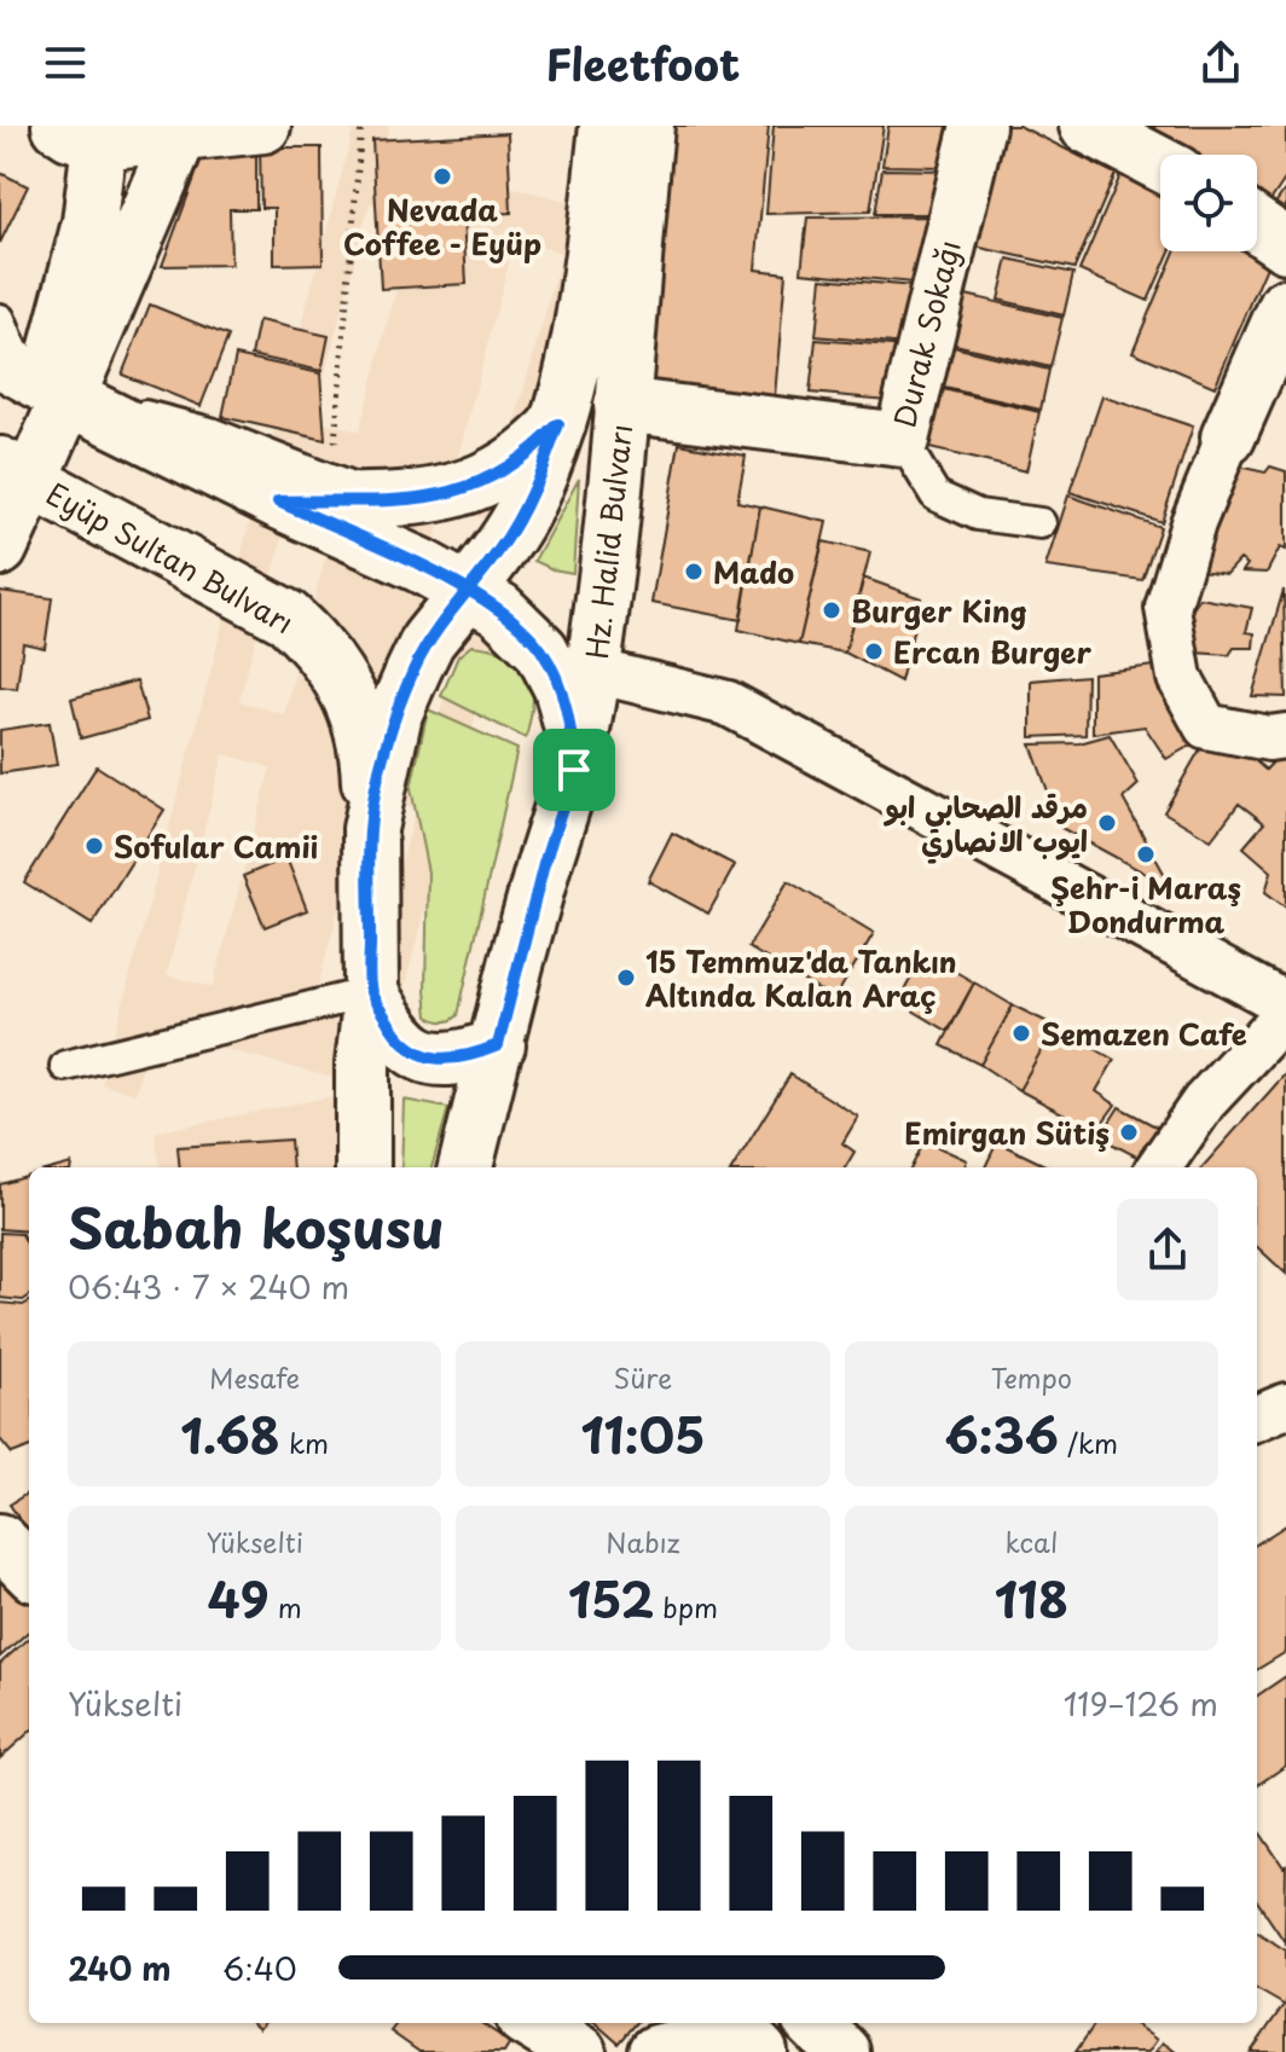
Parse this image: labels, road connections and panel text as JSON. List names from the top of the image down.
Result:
{
  "streets": {
    "main road": ["Durak Sokağı", "Hz. Halid Bulvarı", "Eyüp Sultan Bulvarı"]
  },
  "crossings": [
    ["Durak Sokağı", "Hz. Halid Bulvarı"],
    ["Hz. Halid Bulvarı", "Eyüp Sultan Bulvarı"]
  ],
  "places": [
    "Nevada Coffee - Eyüp",
    "Mado",
    "Burger King",
    "Ercan Burger",
    "مرقد الصحابي ابو ايوب الانصاري",
    "Sofular Camii",
    "Şehr-i Maraş Dondurma",
    "15 Temmuz'da Tankın Altında Kalan Araç",
    "Semazen Cafe",
    "Emirgan Sütiş"
  ],
  "page": {
    "header": "Fleetfoot",
    "heading": ["Sabah koşusu", "06:43 · 7 × 240 m"],
    "stats": [
      ["Mesafe", "1.68 km"],
      ["Süre", "11:05"],
      ["Tempo", "6:36 /km"],
      ["Yükselti", "49 m"],
      ["Nabız", "152 bpm"],
      ["kcal", "118"]
    ],
    "chart": ["Yükselti", "119–126 m"],
    "list": [
      {
        "name": "240 m",
        "note": "6:40"
      }
    ]
  }
}
